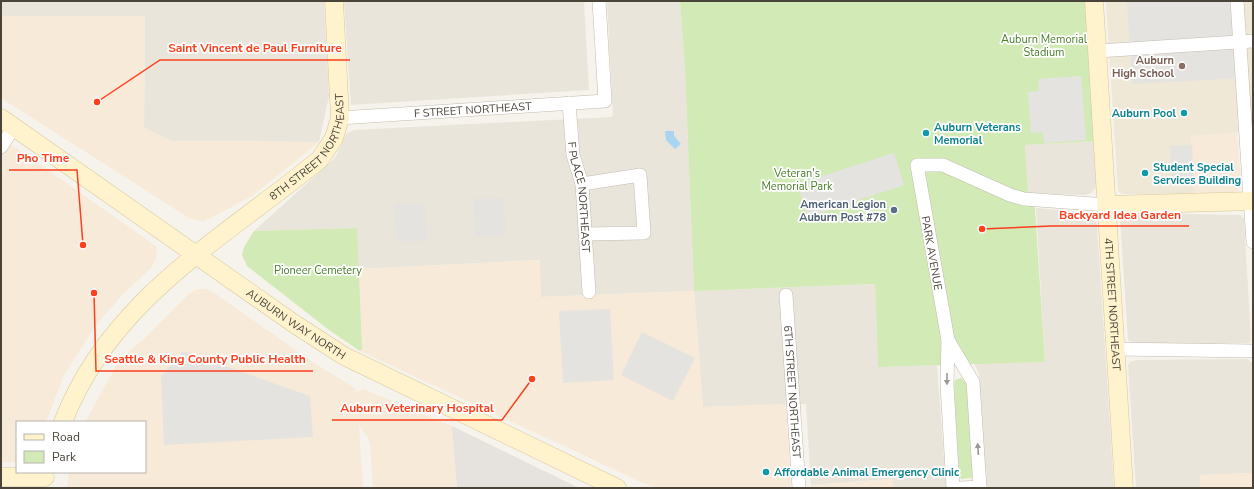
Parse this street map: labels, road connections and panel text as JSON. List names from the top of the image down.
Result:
{
  "streets": {
    "street": [
      "F STREET NORTHEAST",
      "8TH STREET NORTHEAST",
      "F PLACE NORTHEAST",
      "PARK AVENUE",
      "4TH STREET NORTHEAST",
      "AUBURN WAY NORTH",
      "6TH STREET NORTHEAST"
    ]
  },
  "crossings": [
    ["F STREET NORTHEAST", "8TH STREET NORTHEAST"],
    ["F STREET NORTHEAST", "F PLACE NORTHEAST"],
    ["8TH STREET NORTHEAST", "AUBURN WAY NORTH"],
    ["PARK AVENUE", "4TH STREET NORTHEAST"]
  ],
  "parks": ["Auburn Memorial Stadium", "Veteran's Memorial Park", "Pioneer Cemetery"],
  "places": [
    "Auburn High School",
    "Saint Vincent de Paul Furniture",
    "Auburn Pool",
    "Auburn Veterans Memorial",
    "Student Special Services Building",
    "American Legion Auburn Post #78",
    "Backyard Idea Garden",
    "Pho Time",
    "Seattle & King County Public Health",
    "Auburn Veterinary Hospital",
    "Affordable Animal Emergency Clinic"
  ],
  "legend": ["Road", "Park"]
}
